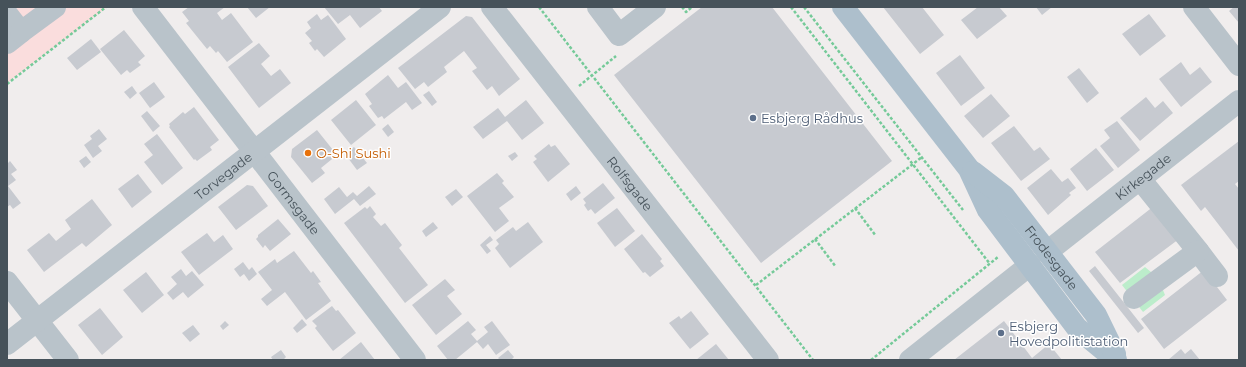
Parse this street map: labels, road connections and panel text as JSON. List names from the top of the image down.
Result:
{
  "streets": {
    "main road": ["Frodesgade"],
    "street": [
      "Torvegade",
      "Kirkegade",
      "Rolfsgade",
      "Gormsgade"
    ]
  },
  "crossings": [
    ["Torvegade", "Gormsgade"],
    ["Kirkegade", "Frodesgade"]
  ],
  "places": ["Esbjerg Rådhus", "O-Shi Sushi", "Esbjerg Hovedpolitistation"]
}
